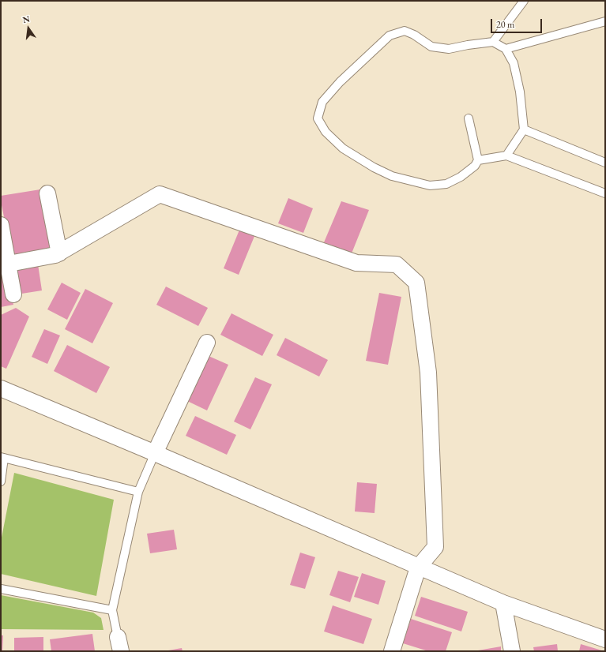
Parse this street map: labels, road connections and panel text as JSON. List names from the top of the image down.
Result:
{
  "scale_bar": "20 m",
  "north": "top"
}
